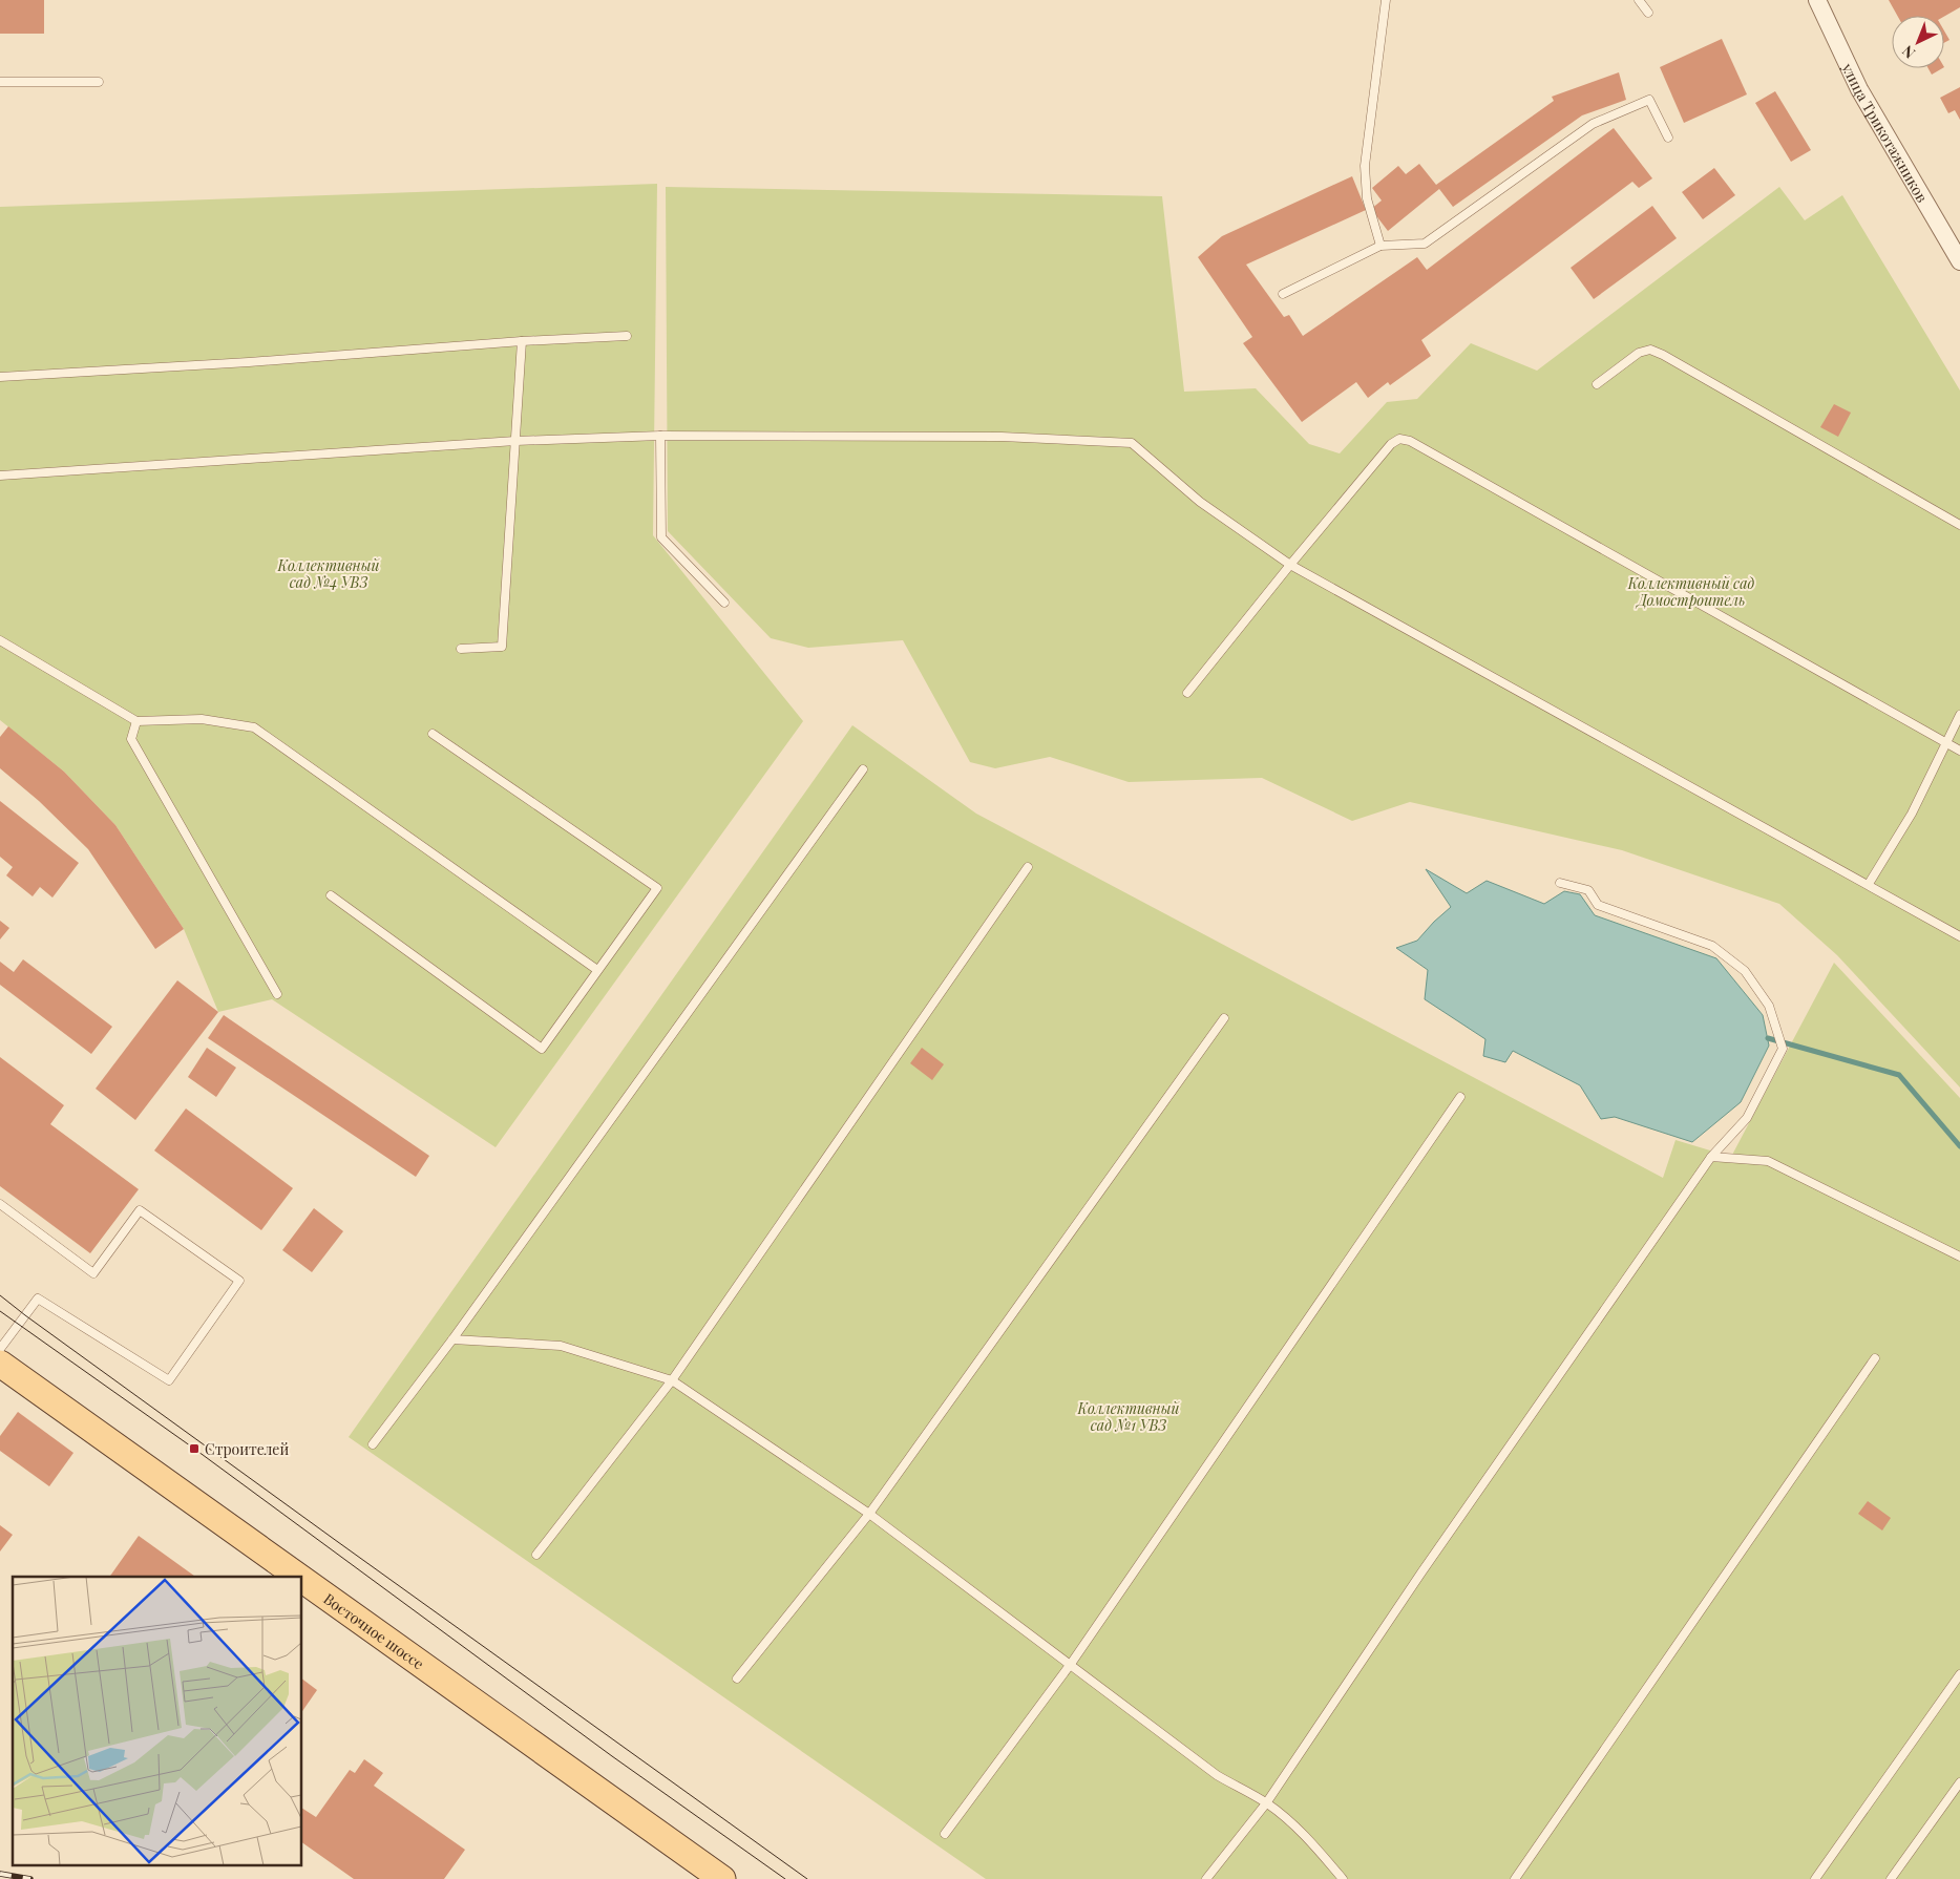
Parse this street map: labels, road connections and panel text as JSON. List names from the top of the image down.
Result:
{
  "streets": {
    "main road": ["Восточное шоссе"],
    "street": ["улица Трикотажников"]
  },
  "parks": ["Коллективный сад №4 УВЗ", "Коллективный сад Домостроитель", "Коллективный сад №1 УВЗ"],
  "places": {
    "transit": ["Строителей"]
  },
  "north": "bottom left"
}
